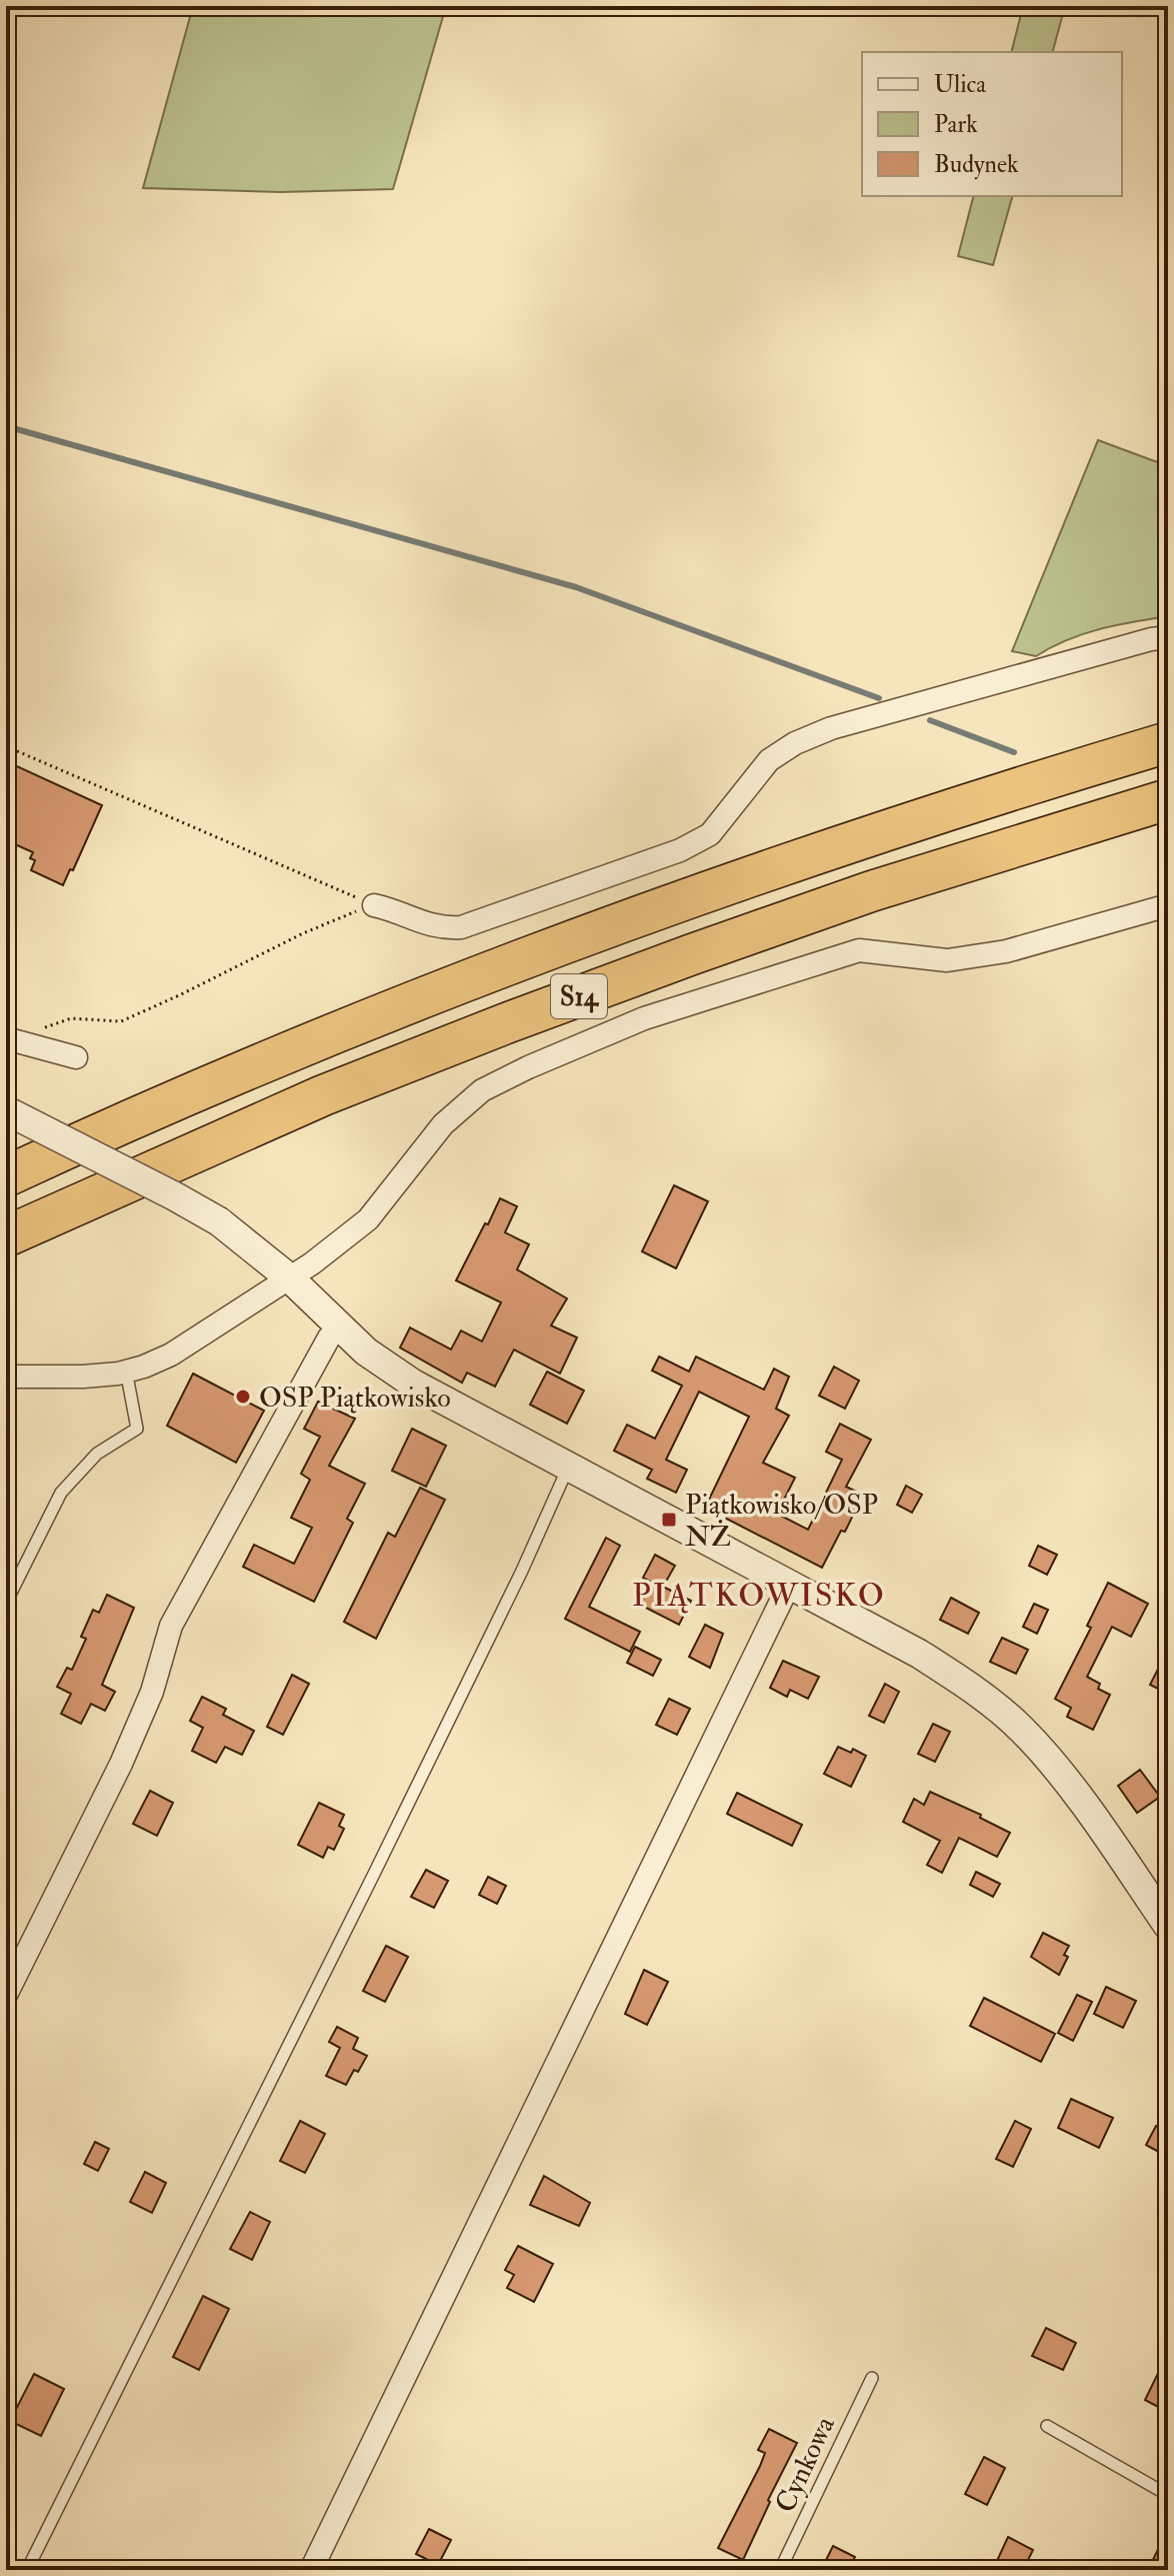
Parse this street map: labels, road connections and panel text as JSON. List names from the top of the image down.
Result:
{
  "streets": {
    "highway": ["S14"],
    "lane": ["Cynkowa"]
  },
  "districts": ["PIĄTKOWISKO"],
  "places": {
    "other": ["OSP Piątkowisko"],
    "transit": ["Piątkowisko/OSP NŻ"]
  },
  "legend": ["Ulica", "Park", "Budynek"]
}
